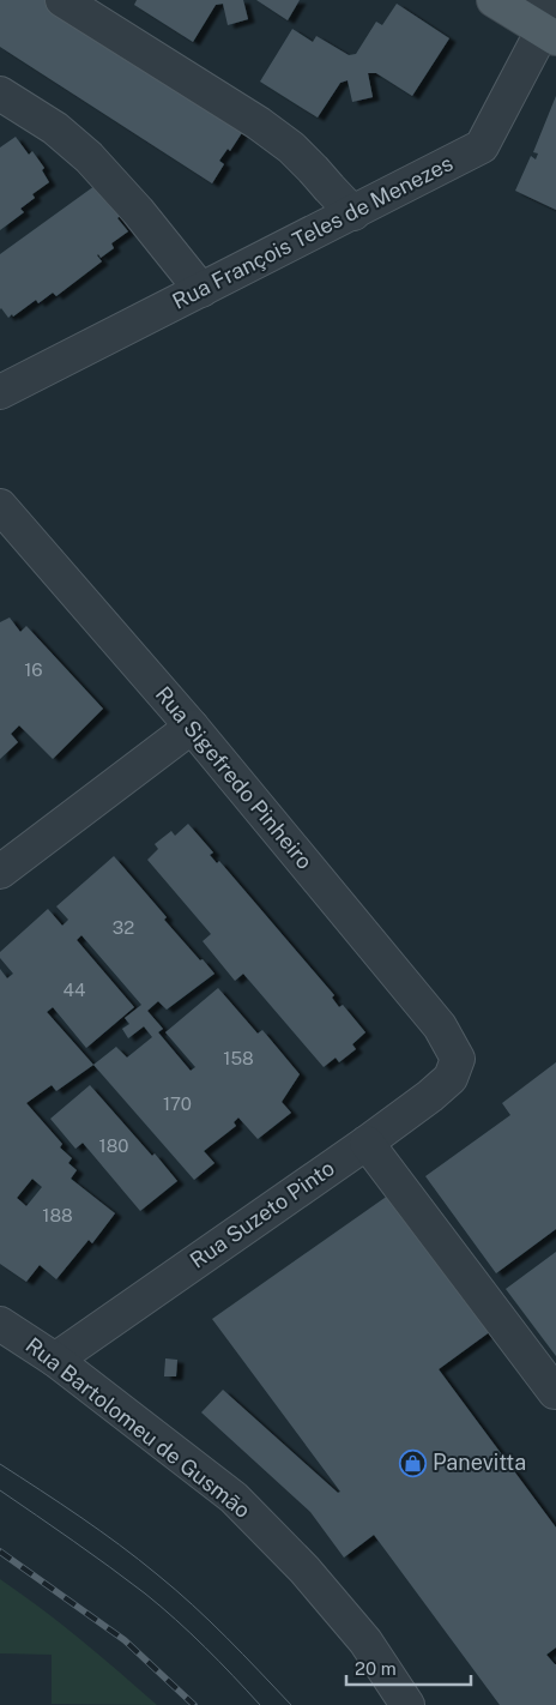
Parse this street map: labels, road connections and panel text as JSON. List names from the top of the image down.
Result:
{
  "streets": {
    "street": [
      "Rua François Teles de Menezes",
      "Rua Sigefredo Pinheiro",
      "Rua Suzeto Pinto",
      "Rua Bartolomeu de Gusmão"
    ]
  },
  "crossings": [
    ["Rua Sigefredo Pinheiro", "Rua Suzeto Pinto"],
    ["Rua Suzeto Pinto", "Rua Bartolomeu de Gusmão"]
  ],
  "places": {
    "shop": ["Panevitta"]
  },
  "house_numbers": [
    "16",
    "32",
    "44",
    "158",
    "170",
    "180",
    "188"
  ],
  "scale_bar": "20 m"
}
